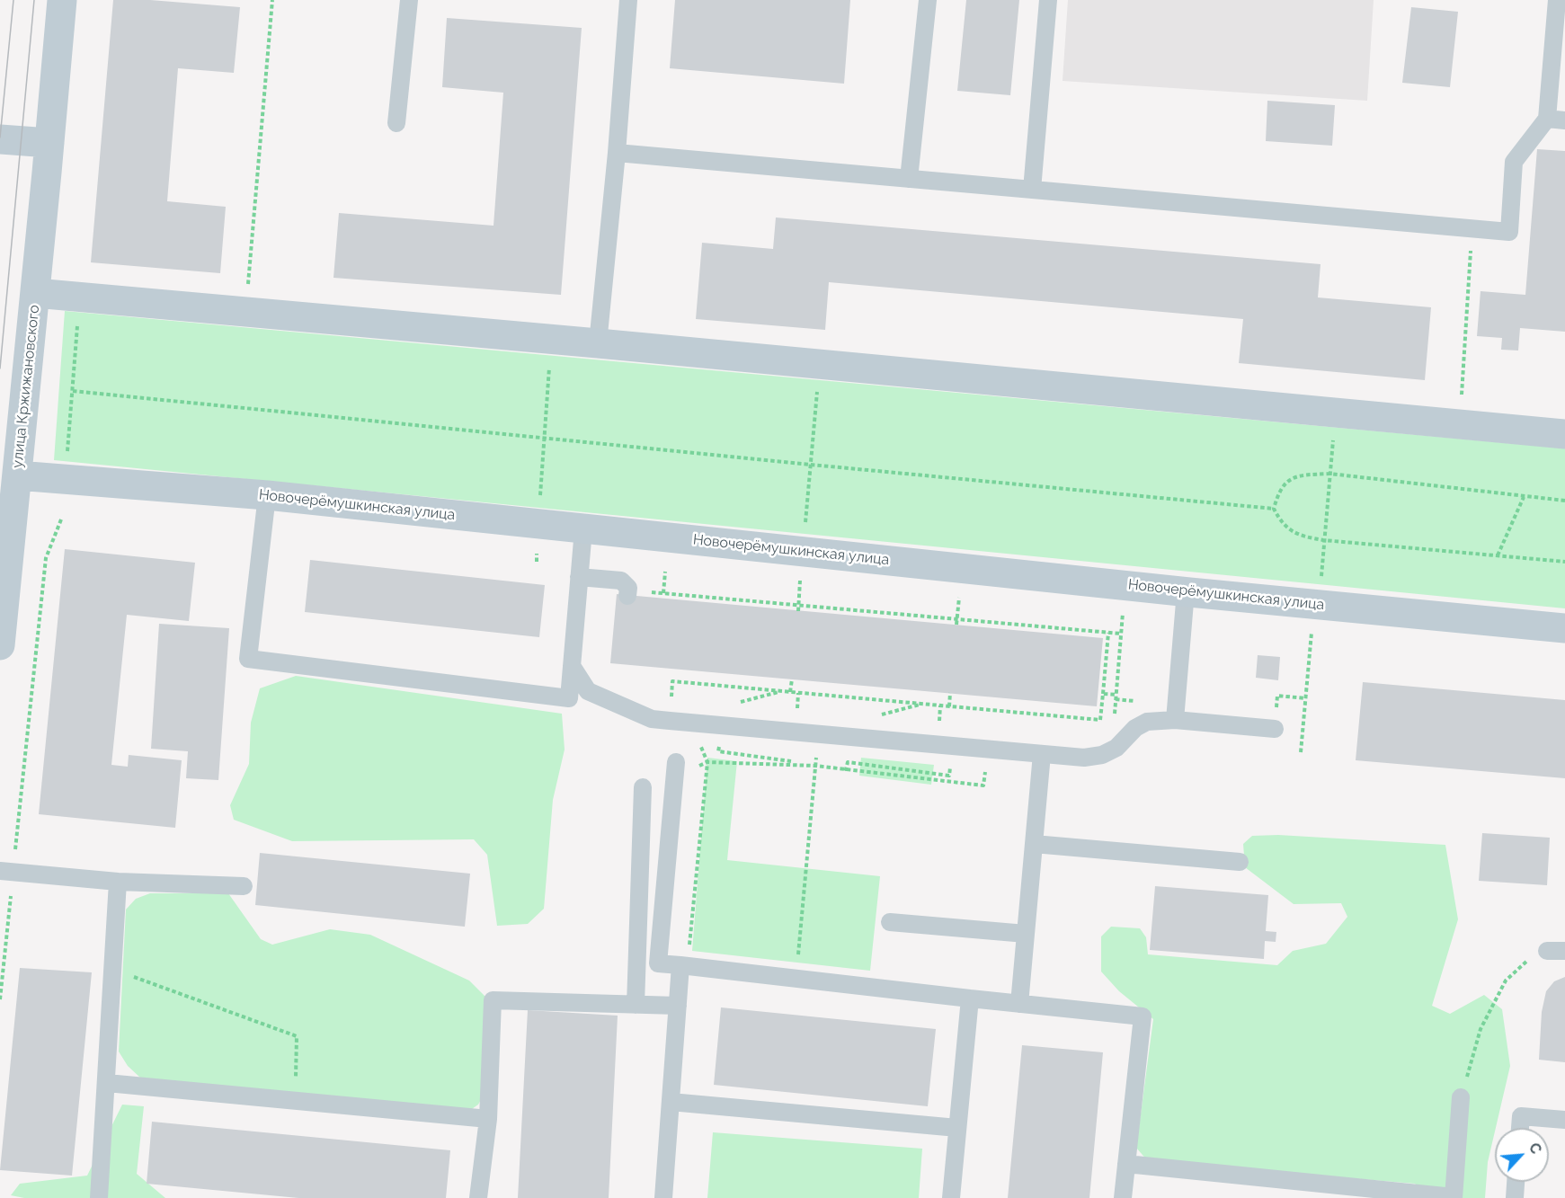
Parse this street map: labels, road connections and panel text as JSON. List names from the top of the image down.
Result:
{
  "streets": {
    "street": ["улица Кржижановского", "Новочерёмушкинская улица"]
  },
  "crossings": [
    ["улица Кржижановского", "Новочерёмушкинская улица"]
  ],
  "north": "top right"
}
